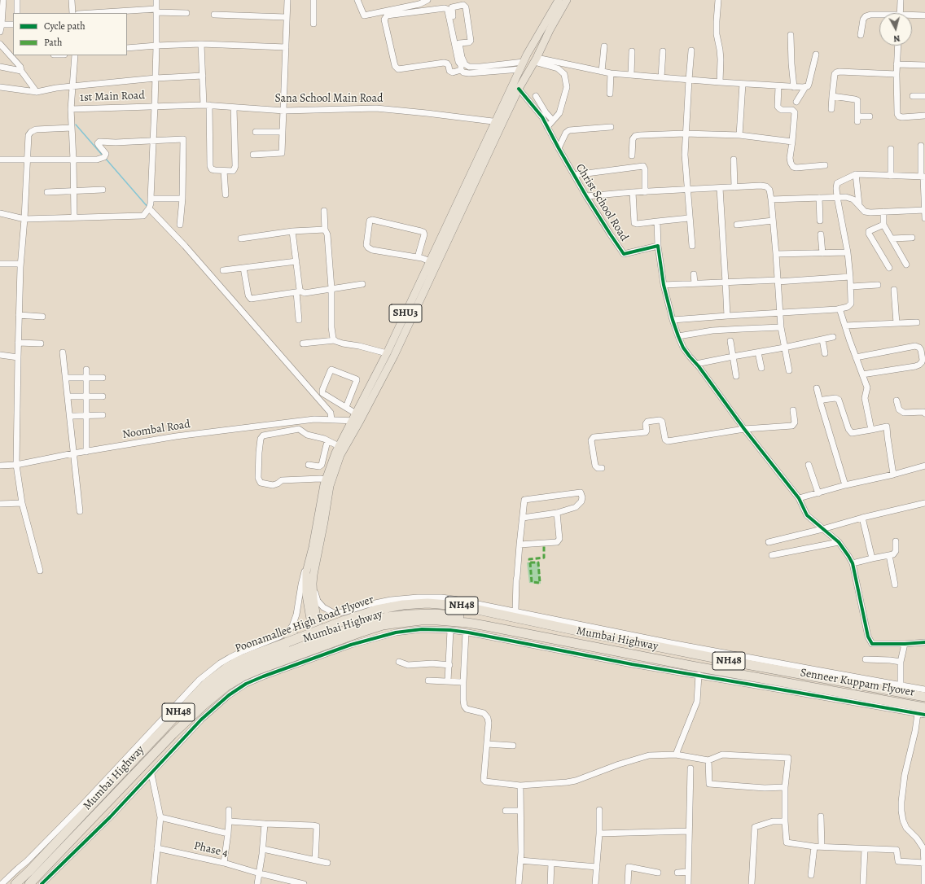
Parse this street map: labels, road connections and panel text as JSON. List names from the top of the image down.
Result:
{
  "streets": {
    "highway": [
      "NH48",
      "Poonamallee High Road Flyover",
      "Mumbai Highway",
      "Senneer Kuppam Flyover"
    ],
    "main road": ["SHU3"],
    "street": [
      "1st Main Road",
      "Sana School Main Road",
      "Christ School Road",
      "Noombal Road",
      "Phase 4"
    ]
  },
  "crossings": [
    ["1st Main Road", "Sana School Main Road"],
    ["Sana School Main Road", "SHU3"],
    ["Christ School Road", "SHU3"],
    ["SHU3", "Noombal Road"],
    ["NH48", "Poonamallee High Road Flyover"],
    ["Poonamallee High Road Flyover", "Mumbai Highway"],
    ["Mumbai Highway", "Senneer Kuppam Flyover"]
  ],
  "legend": ["Cycle path", "Path"],
  "north": "bottom"
}
